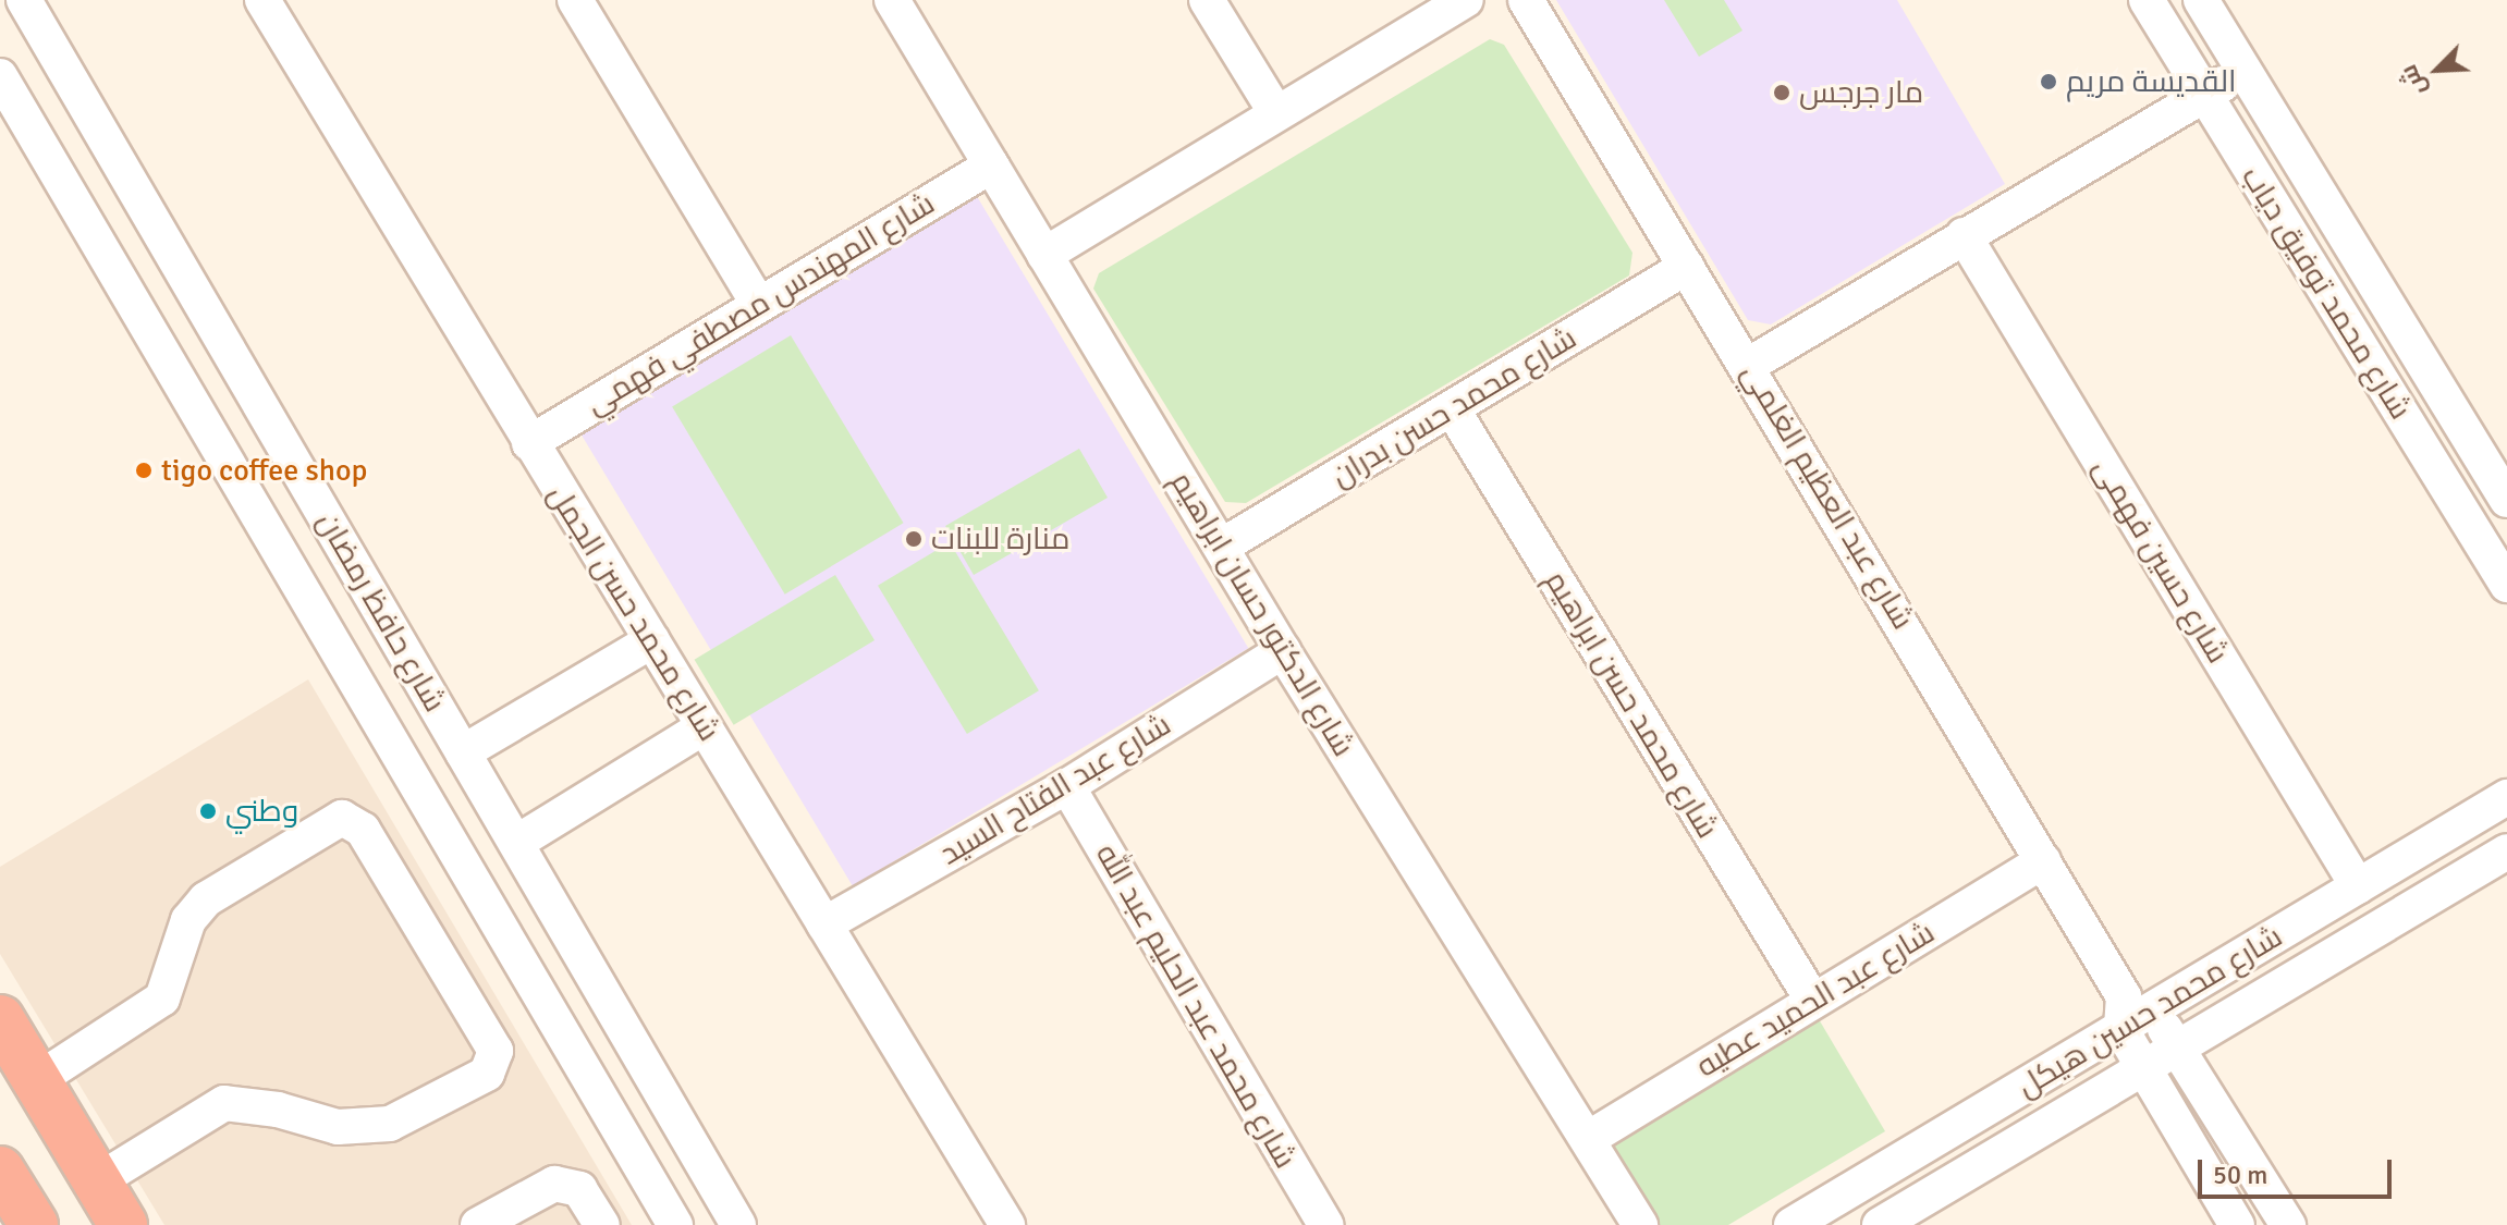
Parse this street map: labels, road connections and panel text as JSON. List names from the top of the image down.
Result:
{
  "streets": {
    "street": [
      "شارع محمد توفيق دياب",
      "شارع المهندس مصطفي فهمي",
      "شارع محمد حسن بدران",
      "شارع عبد العظيم الغلمي",
      "شارع حسين فهمى",
      "شارع حافظ رمضان",
      "شارع محمد حسن الجمل",
      "شارع الدكتور حسان ابراهيم",
      "شارع محمد حسن ابراهيم",
      "شارع عبد الفتاح السيد",
      "شارع عبد الحميد عطيه",
      "شارع محمد عبد الحليم عبد الله",
      "شارع محمد حسين هيكل"
    ]
  },
  "crossings": [
    ["شارع المهندس مصطفي فهمي", "شارع محمد حسن الجمل"],
    ["شارع المهندس مصطفي فهمي", "شارع الدكتور حسان ابراهيم"],
    ["شارع محمد حسن بدران", "شارع عبد العظيم الغلمي"],
    ["شارع محمد حسن بدران", "شارع الدكتور حسان ابراهيم"],
    ["شارع محمد حسن بدران", "شارع محمد حسن ابراهيم"],
    ["شارع عبد العظيم الغلمي", "شارع عبد الحميد عطيه"],
    ["شارع عبد العظيم الغلمي", "شارع محمد حسين هيكل"],
    ["شارع حسين فهمى", "شارع محمد حسين هيكل"],
    ["شارع محمد حسن الجمل", "شارع عبد الفتاح السيد"],
    ["شارع الدكتور حسان ابراهيم", "شارع عبد الفتاح السيد"],
    ["شارع الدكتور حسان ابراهيم", "شارع عبد الحميد عطيه"],
    ["شارع محمد حسن ابراهيم", "شارع عبد الحميد عطيه"],
    ["شارع عبد الفتاح السيد", "شارع محمد عبد الحليم عبد الله"]
  ],
  "places": [
    "القديسة مريم",
    "مار جرجس",
    "tigo coffee shop",
    "منارة للبنات",
    "وطني"
  ],
  "scale_bar": "50 m",
  "north": "bottom left"
}
